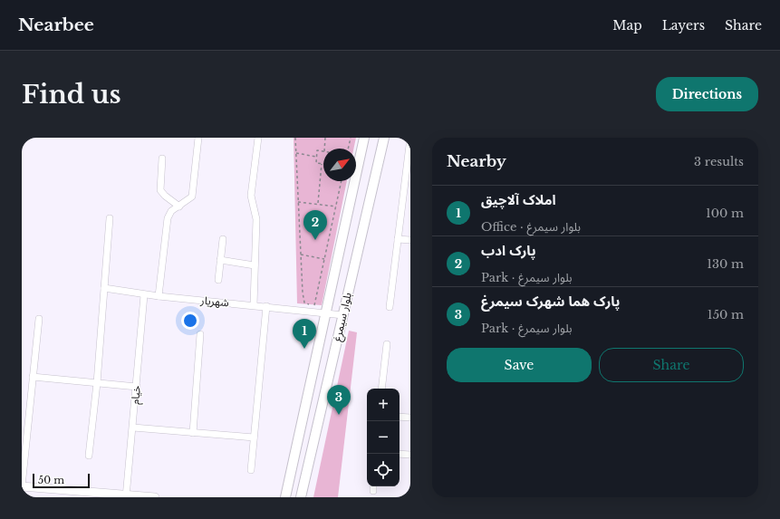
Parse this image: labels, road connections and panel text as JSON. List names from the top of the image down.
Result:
{
  "streets": {
    "main road": ["بلوار سیمرغ"],
    "street": ["شهریار", "خیام"]
  },
  "crossings": [
    ["شهریار", "بلوار سیمرغ"],
    ["شهریار", "خیام"]
  ],
  "scale_bar": "50 m",
  "north": "top right",
  "page": {
    "header": "Nearbee",
    "nav": ["Map", "Layers", "Share"],
    "buttons": [
      "Directions",
      ["Save", "Share"]
    ],
    "title": "Find us",
    "heading": ["Nearby", "3 results"],
    "list": [
      {
        "mark": "1",
        "name": "املاک آلاچیق",
        "note": "Office · بلوار سیمرغ",
        "value": "100 m"
      },
      {
        "mark": "2",
        "name": "پارک ادب",
        "note": "Park · بلوار سیمرغ",
        "value": "130 m"
      },
      {
        "mark": "3",
        "name": "پارک هما شهرک سیمرغ",
        "note": "Park · بلوار سیمرغ",
        "value": "150 m"
      }
    ],
    "pins": ["2", "1", "3"],
    "map_buttons": ["+", "−"],
    "scale": "50 m"
  }
}
